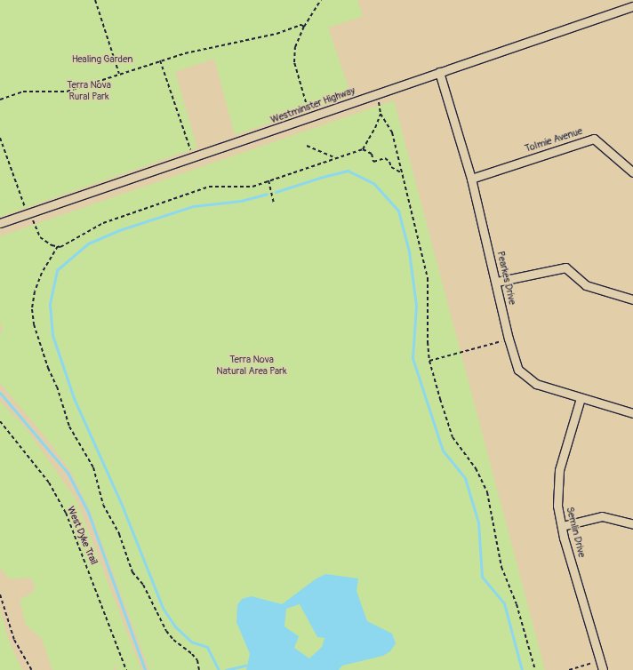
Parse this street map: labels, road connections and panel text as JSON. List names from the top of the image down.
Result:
{
  "streets": {
    "street": [
      "Westminster Highway",
      "Tolmie Avenue",
      "Pearkes Drive",
      "Semlin Drive"
    ],
    "path": ["West Dyke Trail"]
  },
  "crossings": [
    ["Westminster Highway", "Pearkes Drive"],
    ["Tolmie Avenue", "Pearkes Drive"],
    ["Pearkes Drive", "Semlin Drive"]
  ],
  "parks": ["Healing Garden", "Terra Nova Rural Park", "Terra Nova Natural Area Park"]
}
